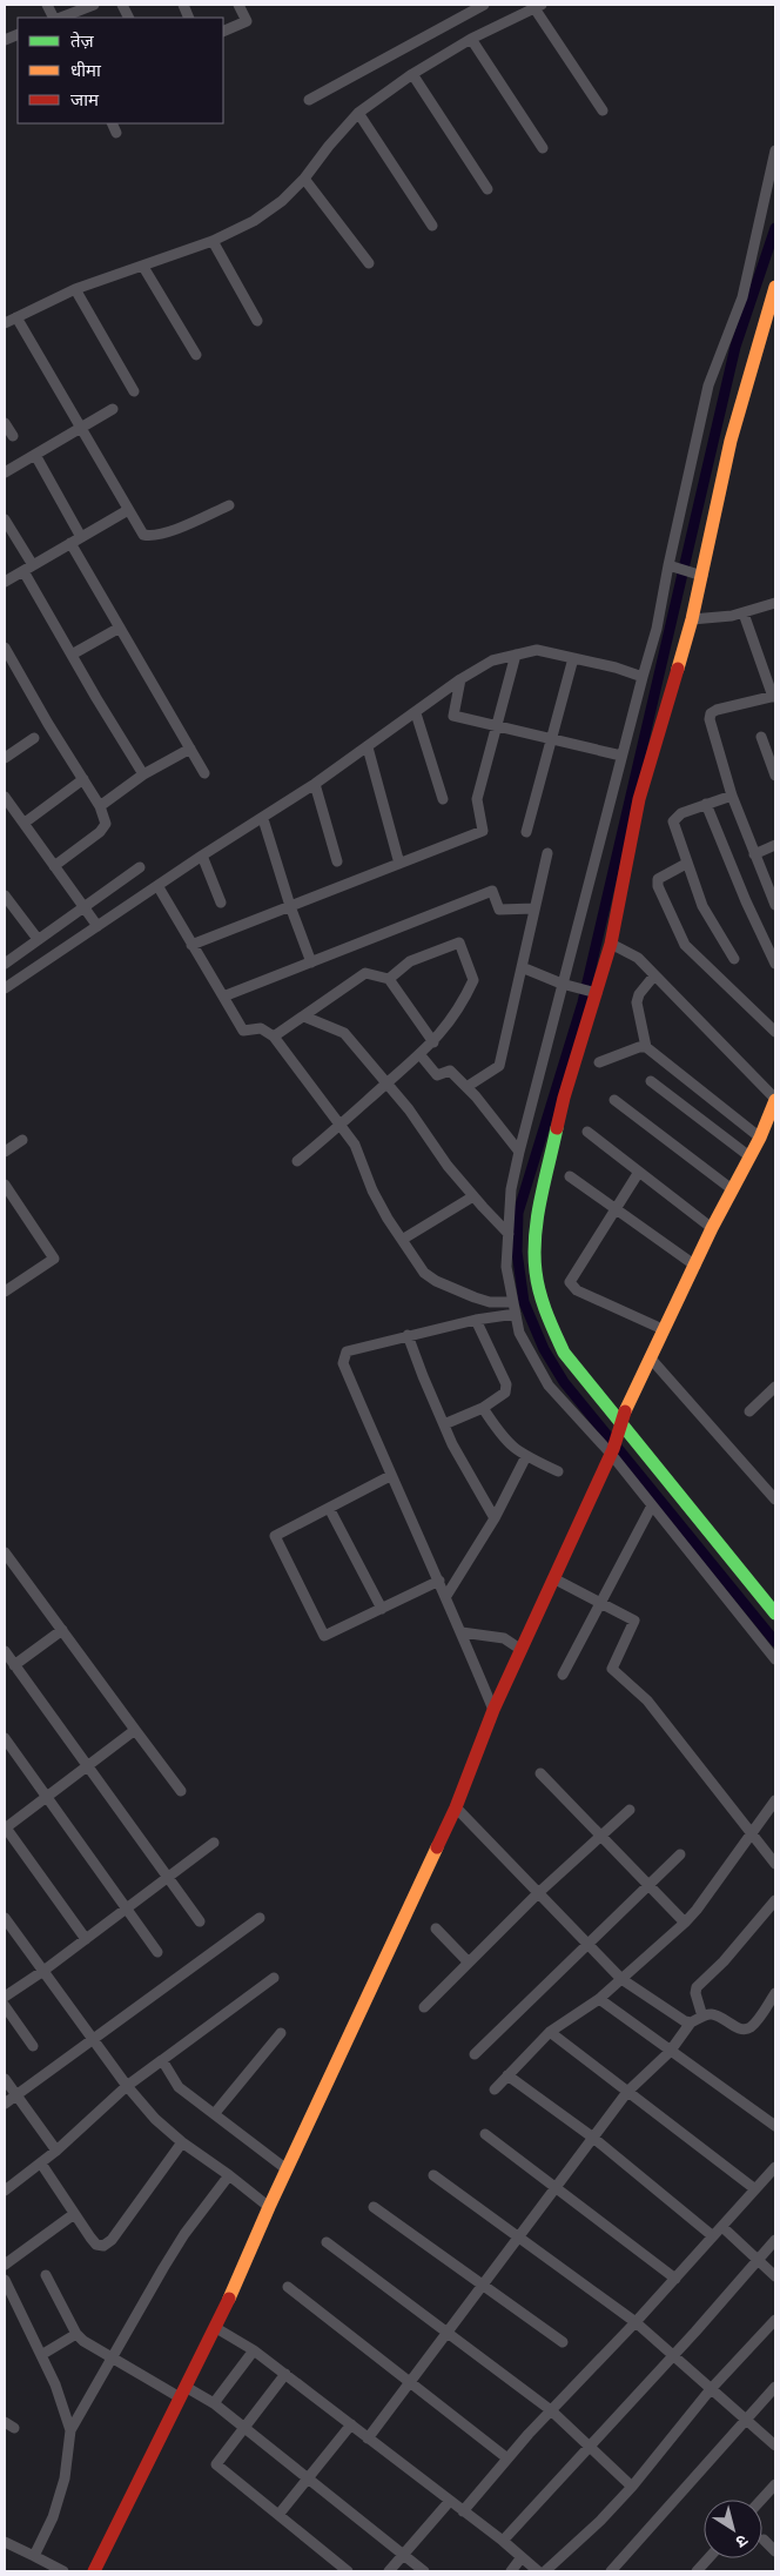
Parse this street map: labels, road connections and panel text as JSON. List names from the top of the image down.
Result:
{
  "legend": ["तेज़", "धीमा", "जाम"],
  "north": "bottom right"
}
